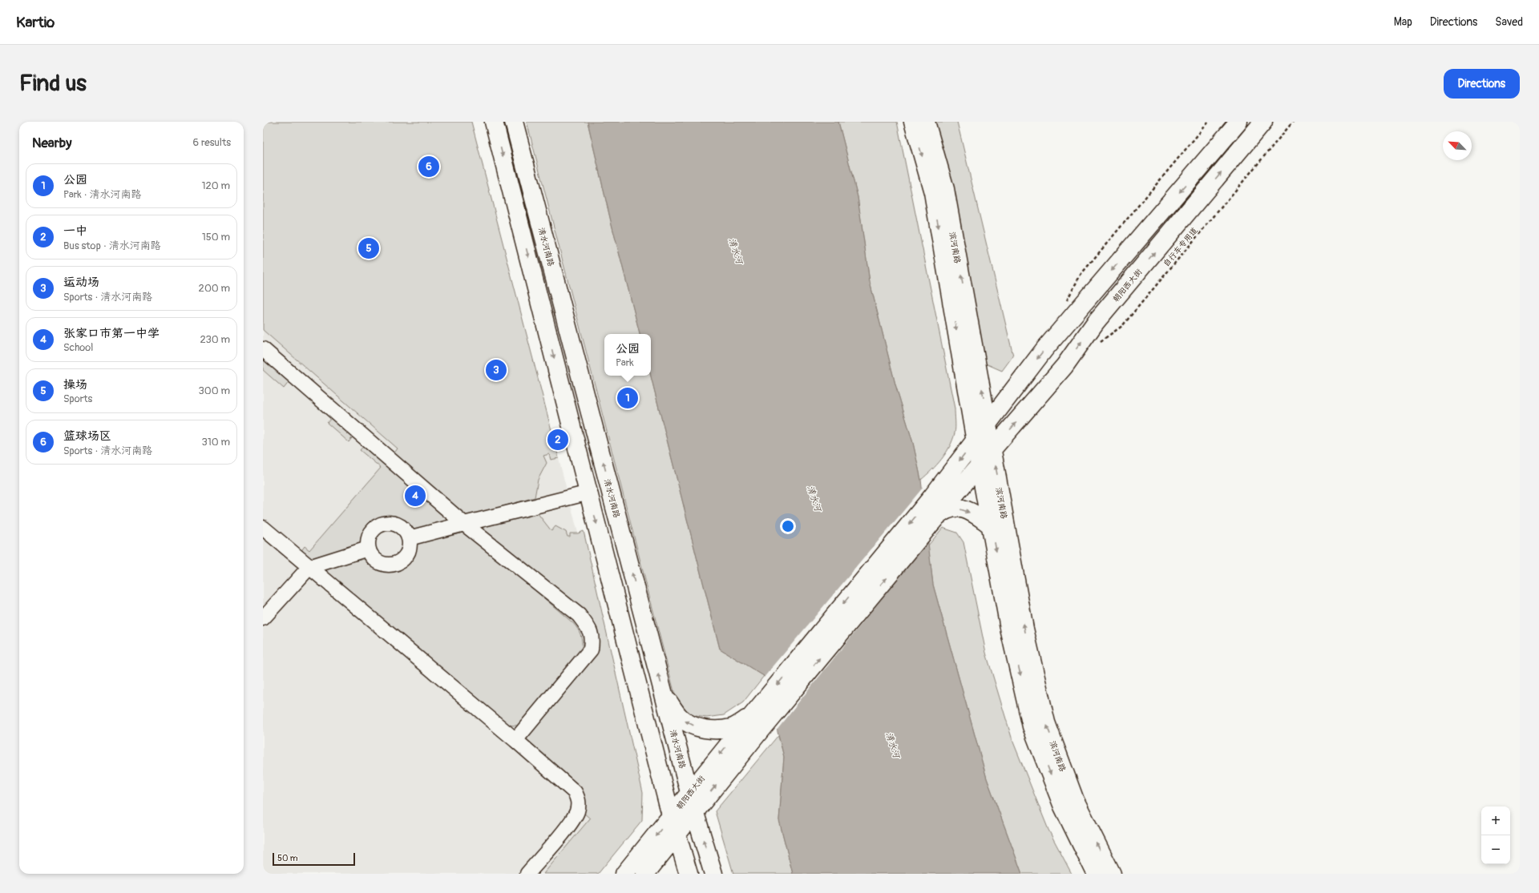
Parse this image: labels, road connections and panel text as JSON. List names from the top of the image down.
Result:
{
  "streets": {
    "main road": ["清水河南路", "滨河南路", "朝阳西大街"],
    "path": ["自行车专用道"]
  },
  "crossings": [
    ["清水河南路", "朝阳西大街"],
    ["滨河南路", "朝阳西大街"]
  ],
  "water": ["清水河"],
  "scale_bar": "50 m",
  "north": "top left",
  "page": {
    "header": "Kartio",
    "nav": ["Map", "Directions", "Saved"],
    "buttons": "Directions",
    "title": "Find us",
    "heading": ["Nearby", "6 results"],
    "pins": [
      "6",
      "5",
      "3",
      "1",
      "2",
      "4"
    ],
    "list": [
      {
        "mark": "1",
        "name": "公园",
        "note": "Park · 清水河南路",
        "value": "120 m"
      },
      {
        "mark": "2",
        "name": "一中",
        "note": "Bus stop · 清水河南路",
        "value": "150 m"
      },
      {
        "mark": "3",
        "name": "运动场",
        "note": "Sports · 清水河南路",
        "value": "200 m"
      },
      {
        "mark": "4",
        "name": "张家口市第一中学",
        "note": "School",
        "value": "230 m"
      },
      {
        "mark": "5",
        "name": "操场",
        "note": "Sports",
        "value": "300 m"
      },
      {
        "mark": "6",
        "name": "篮球场区",
        "note": "Sports · 清水河南路",
        "value": "310 m"
      }
    ],
    "popup": ["公园", "Park"],
    "map_buttons": ["+", "−"],
    "scale": "50 m"
  }
}
